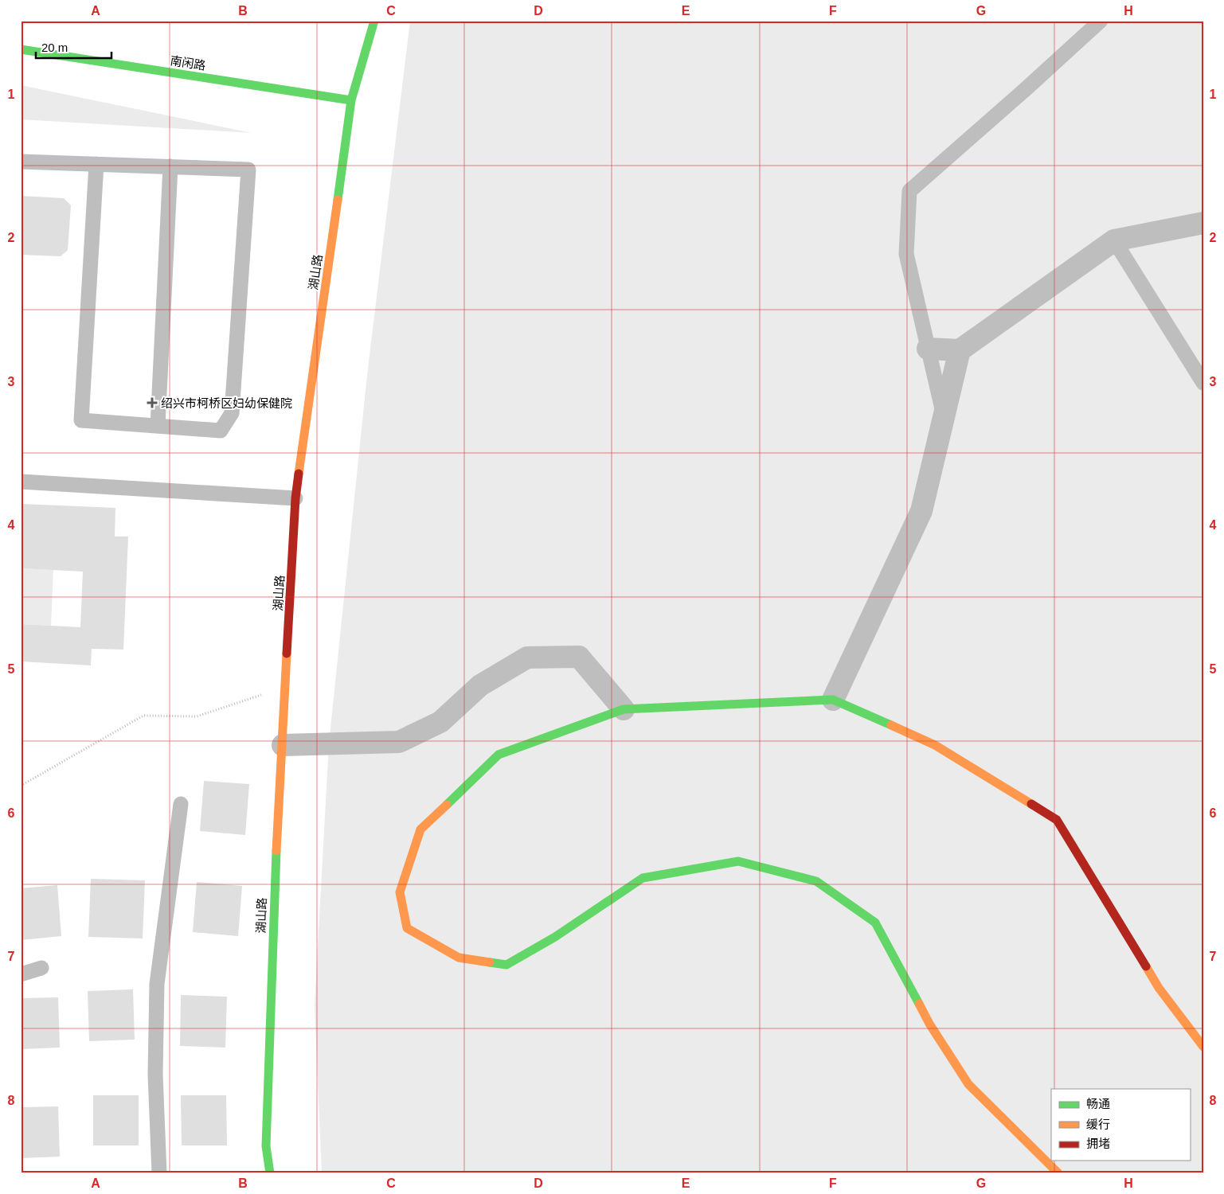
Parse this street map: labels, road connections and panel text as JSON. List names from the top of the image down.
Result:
{
  "streets": {
    "street": ["南闲路", "湖山路"]
  },
  "crossings": [
    ["南闲路", "湖山路"]
  ],
  "places": {
    "health": ["绍兴市柯桥区妇幼保健院"]
  },
  "legend": ["畅通", "缓行", "拥堵"],
  "scale_bar": "20 m",
  "grid": {
    "columns": [
      "A",
      "B",
      "C",
      "D",
      "E",
      "F",
      "G",
      "H"
    ],
    "rows": [
      "1",
      "2",
      "3",
      "4",
      "5",
      "6",
      "7",
      "8"
    ]
  }
}
